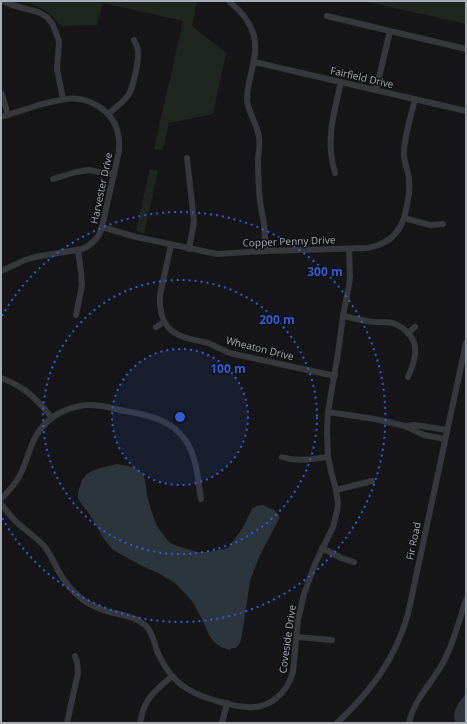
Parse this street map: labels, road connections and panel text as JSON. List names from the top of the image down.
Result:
{
  "streets": {
    "street": [
      "Fairfield Drive",
      "Harvester Drive",
      "Copper Penny Drive",
      "Wheaton Drive",
      "Fir Road",
      "Coveside Drive"
    ]
  },
  "crossings": [
    ["Harvester Drive", "Copper Penny Drive"],
    ["Copper Penny Drive", "Coveside Drive"],
    ["Wheaton Drive", "Coveside Drive"]
  ],
  "rings": ["300 m", "200 m", "100 m"]
}
